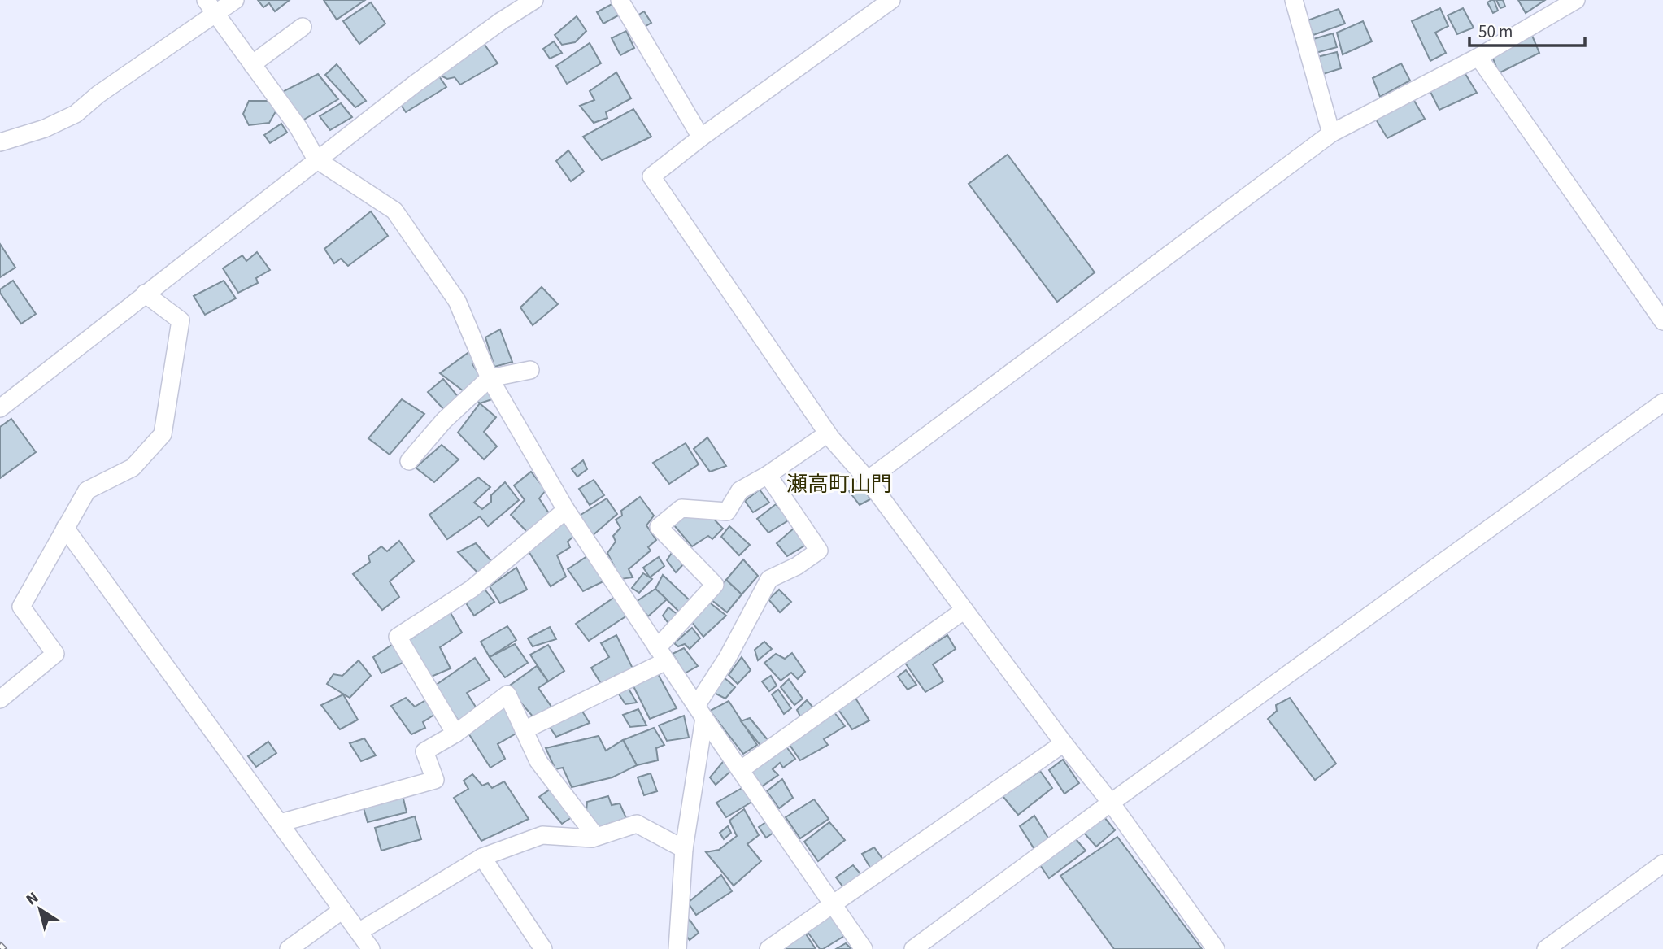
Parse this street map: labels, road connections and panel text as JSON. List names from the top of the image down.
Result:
{
  "districts": ["瀬高町山門"],
  "scale_bar": "50 m",
  "north": "top left"
}
